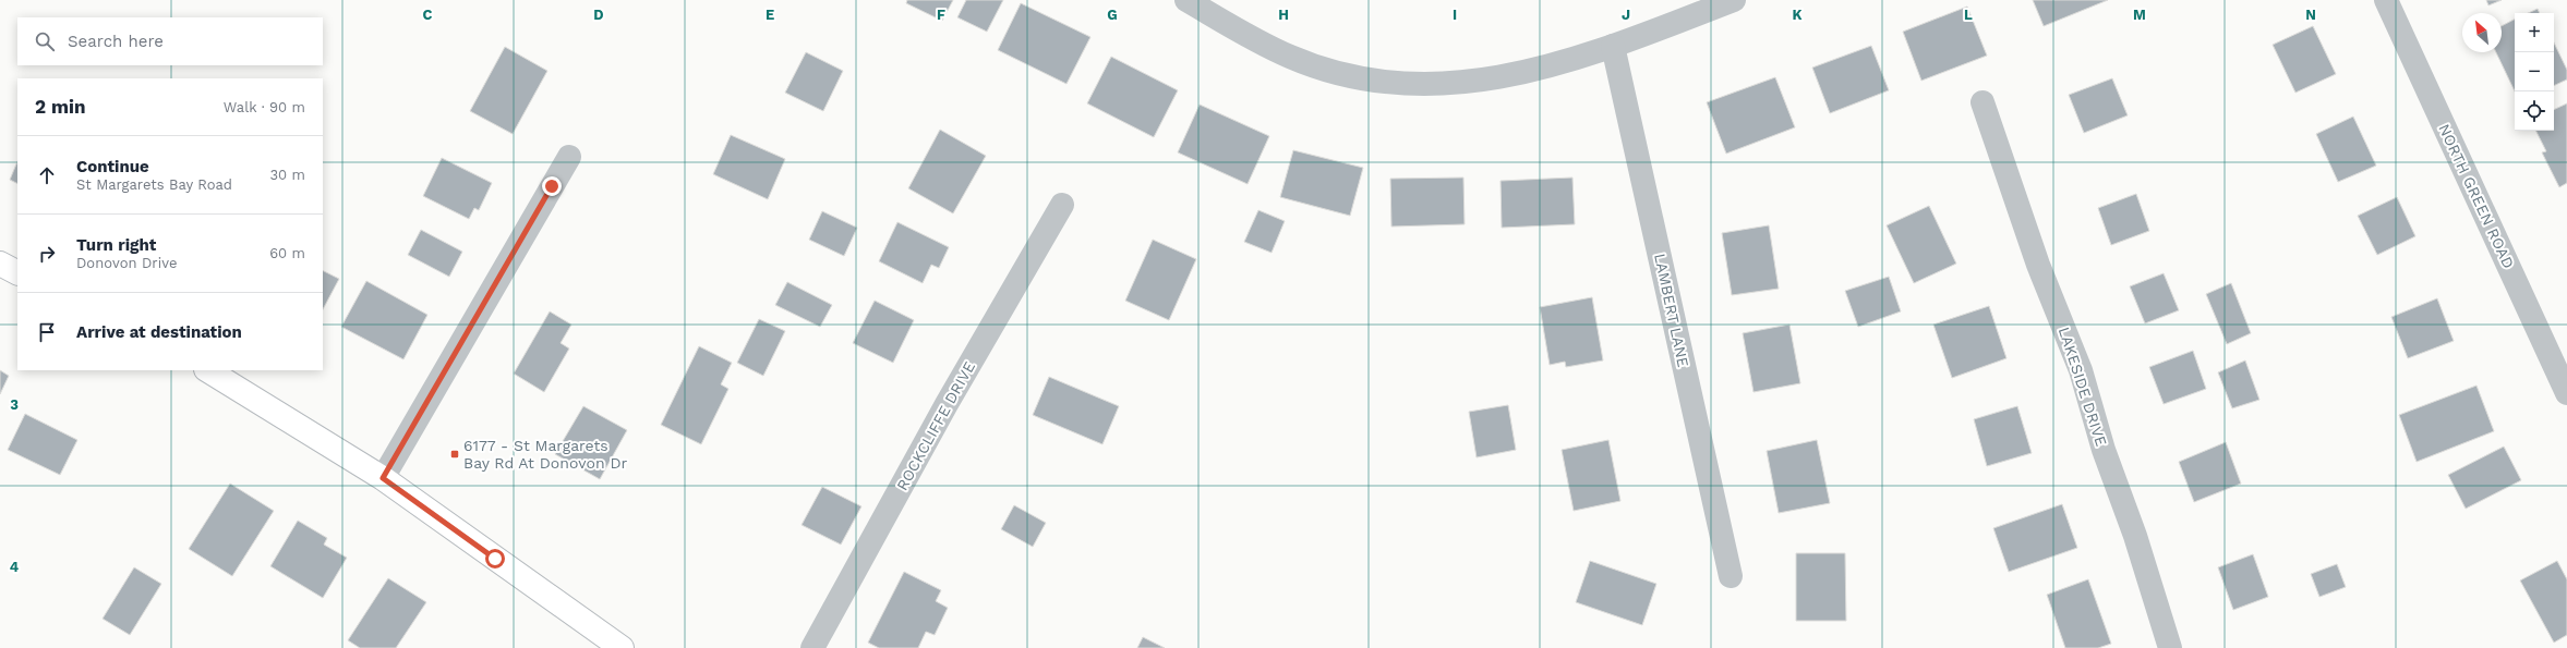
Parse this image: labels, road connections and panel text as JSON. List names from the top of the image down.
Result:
{
  "streets": {
    "street": [
      "NORTH GREEN ROAD",
      "LAMBERT LANE",
      "LAKESIDE DRIVE",
      "ROCKCLIFFE DRIVE"
    ]
  },
  "places": {
    "transit": ["6177 - St Margarets Bay Rd At Donovon Dr"]
  },
  "north": "top left",
  "page": {
    "map_buttons": ["+", "−"],
    "search": "Search here",
    "heading": ["2 min", "Walk · 90 m"],
    "list": [
      ["Continue", "St Margarets Bay Road", "30 m"],
      ["Turn right", "Donovon Drive", "60 m"],
      "Arrive at destination"
    ]
  },
  "grid": {
    "columns": [
      "C",
      "D",
      "E",
      "F",
      "G",
      "H",
      "I",
      "J",
      "K",
      "L",
      "M",
      "N"
    ],
    "rows": ["3", "4"]
  }
}
